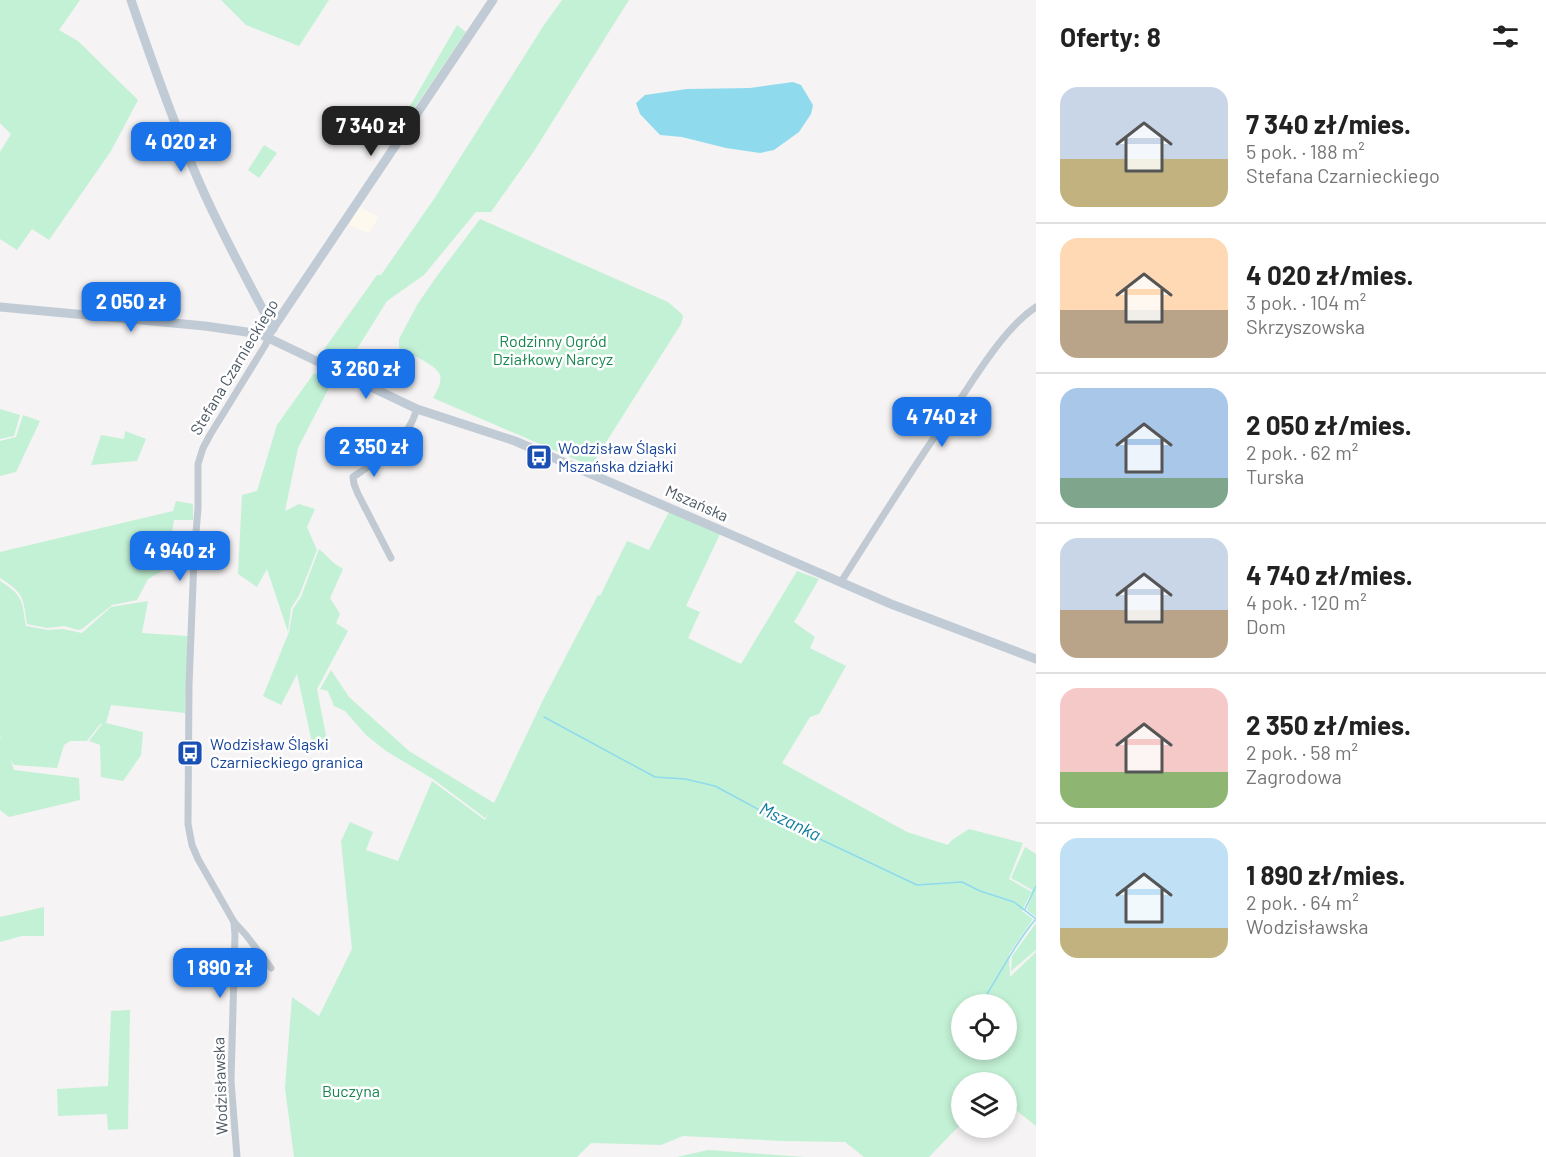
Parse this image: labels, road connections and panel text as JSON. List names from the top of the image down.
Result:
{
  "streets": {
    "street": ["Stefana Czarnieckiego", "Mszańska", "Wodzisławska"]
  },
  "crossings": [
    ["Stefana Czarnieckiego", "Mszańska"],
    ["Stefana Czarnieckiego", "Wodzisławska"]
  ],
  "water": ["Mszanka"],
  "parks": ["Rodzinny Ogród Działkowy Narcyz", "Buczyna"],
  "places": {
    "bus stop": ["Wodzisław Śląski Mszańska działki", "Wodzisław Śląski Czarnieckiego granica"]
  },
  "page": {
    "heading": "Oferty: 8",
    "list": [
      {
        "name": "7 340 zł/mies.",
        "note": "5 pok. · 188 m² · Stefana Czarnieckiego"
      },
      {
        "name": "4 020 zł/mies.",
        "note": "3 pok. · 104 m² · Skrzyszowska"
      },
      {
        "name": "2 050 zł/mies.",
        "note": "2 pok. · 62 m² · Turska"
      },
      {
        "name": "4 740 zł/mies.",
        "note": "4 pok. · 120 m² · Dom"
      },
      {
        "name": "2 350 zł/mies.",
        "note": "2 pok. · 58 m² · Zagrodowa"
      },
      {
        "name": "1 890 zł/mies.",
        "note": "2 pok. · 64 m² · Wodzisławska"
      }
    ],
    "price": [
      "7 340 zł",
      "4 020 zł",
      "2 050 zł",
      "3 260 zł",
      "4 740 zł",
      "2 350 zł",
      "4 940 zł",
      "1 890 zł"
    ]
  }
}
